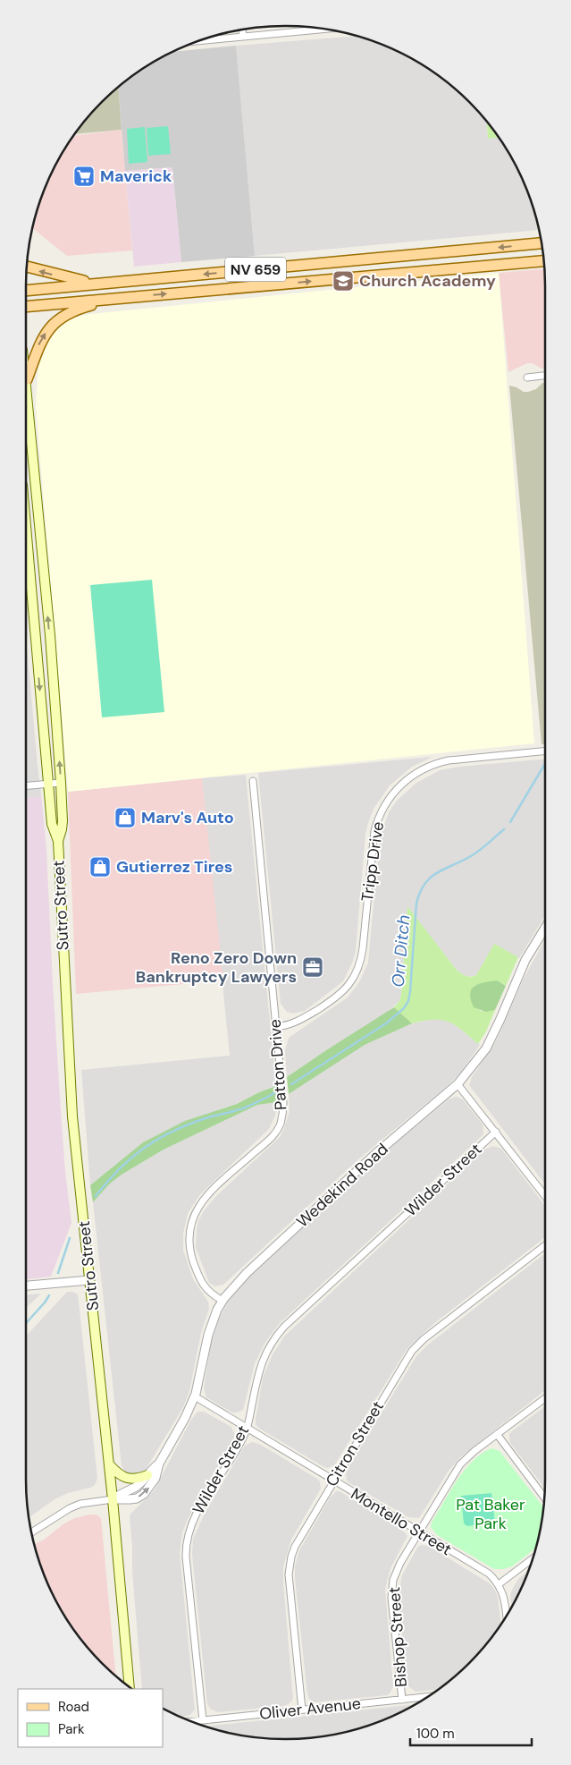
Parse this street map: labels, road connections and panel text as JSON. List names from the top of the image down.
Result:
{
  "streets": {
    "main road": ["NV 659", "Sutro Street"],
    "street": [
      "Tripp Drive",
      "Patton Drive",
      "Wilder Street",
      "Wedekind Road",
      "Citron Street",
      "Montello Street",
      "Bishop Street",
      "Oliver Avenue"
    ]
  },
  "crossings": [
    ["Tripp Drive", "Patton Drive"],
    ["Sutro Street", "Wedekind Road"],
    ["Patton Drive", "Wedekind Road"],
    ["Wilder Street", "Montello Street"],
    ["Wilder Street", "Oliver Avenue"],
    ["Wedekind Road", "Montello Street"],
    ["Citron Street", "Montello Street"],
    ["Citron Street", "Oliver Avenue"],
    ["Montello Street", "Bishop Street"],
    ["Bishop Street", "Oliver Avenue"]
  ],
  "water": ["Orr Ditch"],
  "parks": ["Pat Baker Park"],
  "places": {
    "supermarket": ["Maverick"],
    "school or university": ["Church Academy"],
    "shop": ["Marv's Auto", "Gutierrez Tires"],
    "office": ["Reno Zero Down Bankruptcy Lawyers"]
  },
  "legend": ["Road", "Park"],
  "scale_bar": "100 m"
}
